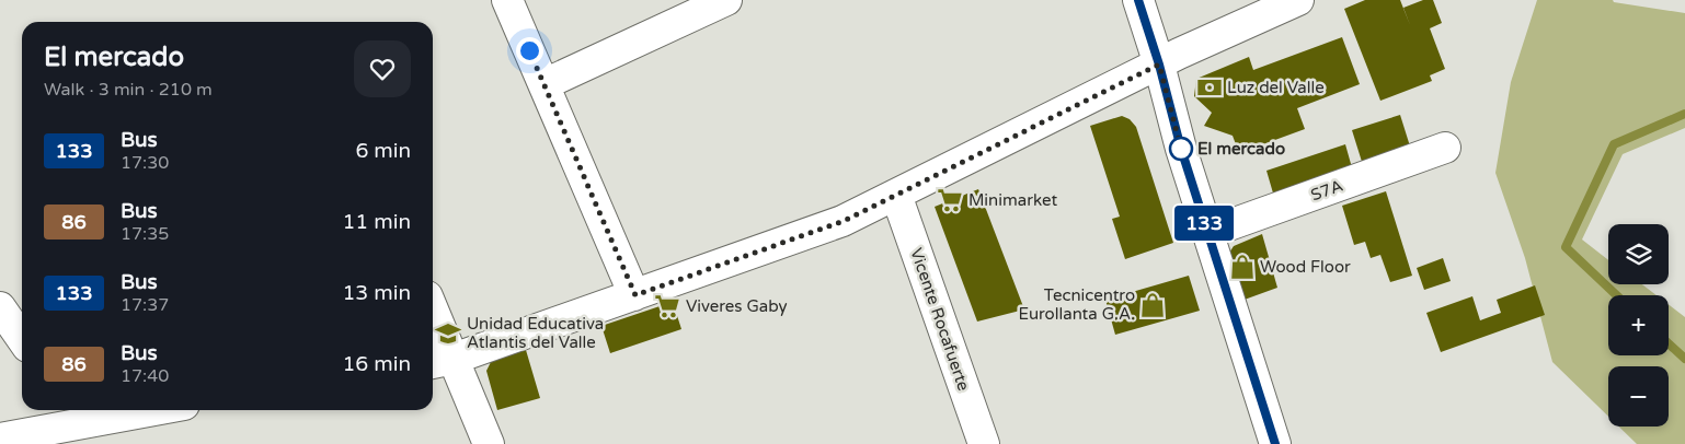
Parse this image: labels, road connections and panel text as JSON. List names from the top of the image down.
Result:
{
  "streets": {
    "street": ["S7A", "Vicente Rocafuerte"]
  },
  "places": {
    "bank": ["Luz del Valle"],
    "other": ["El mercado"],
    "supermarket": ["Minimarket", "Viveres Gaby"],
    "shop": ["Wood Floor", "Tecnicentro Eurollanta G.A."],
    "school or university": ["Unidad Educativa Atlantis del Valle"]
  },
  "lines": ["bus line 133"],
  "page": {
    "on_map": "133",
    "heading": ["El mercado", "Walk · 3 min · 210 m"],
    "list": [
      {
        "mark": "133",
        "name": "Bus",
        "note": "17:30",
        "value": "6 min"
      },
      {
        "mark": "86",
        "name": "Bus",
        "note": "17:35",
        "value": "11 min"
      },
      {
        "mark": "133",
        "name": "Bus",
        "note": "17:37",
        "value": "13 min"
      },
      {
        "mark": "86",
        "name": "Bus",
        "note": "17:40",
        "value": "16 min"
      }
    ],
    "map_buttons": ["+", "−"]
  }
}
